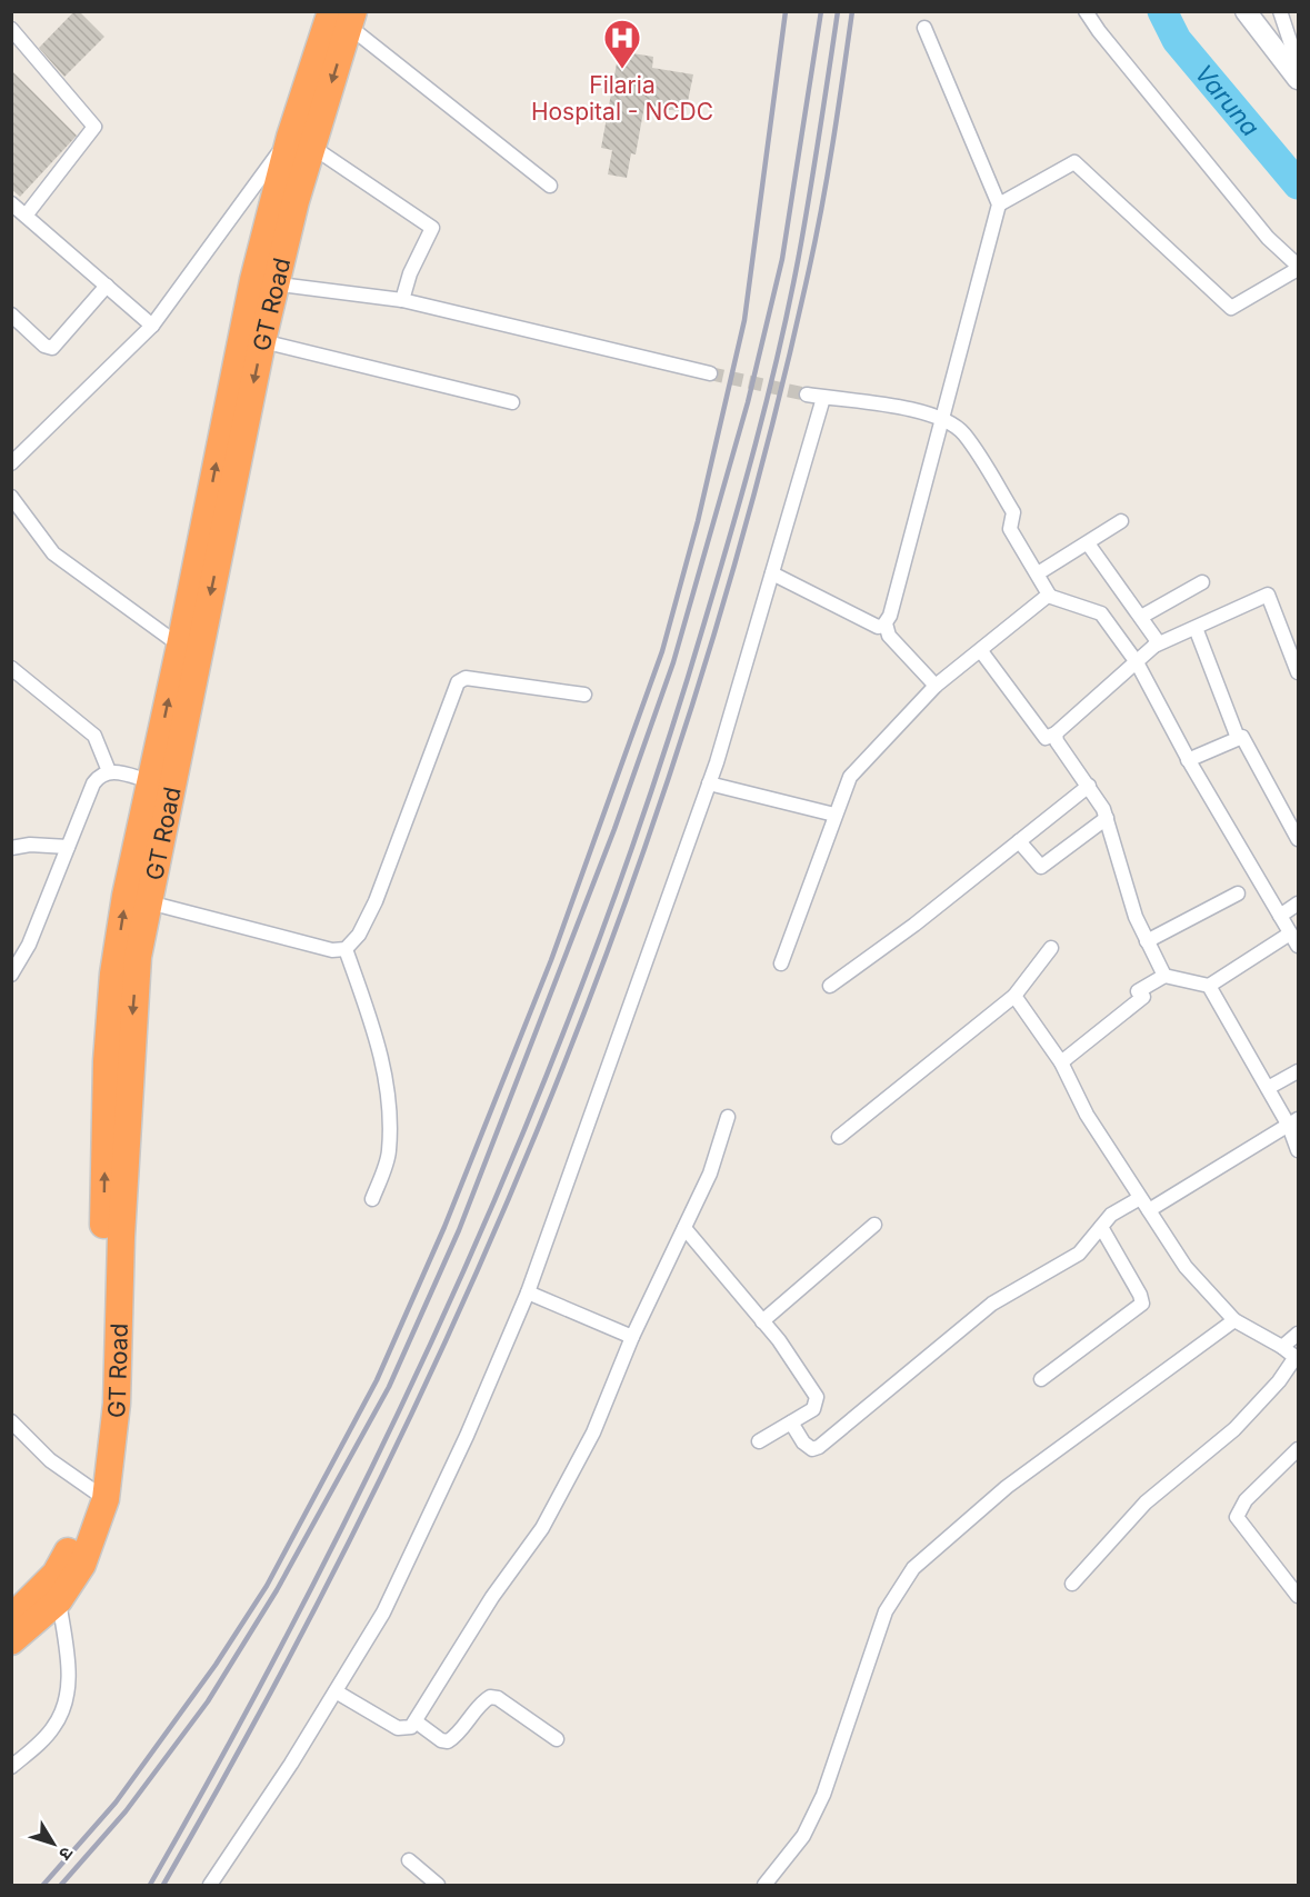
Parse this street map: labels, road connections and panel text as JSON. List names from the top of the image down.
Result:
{
  "streets": {
    "highway": ["GT Road"]
  },
  "water": ["Varuna"],
  "places": {
    "hospital": ["Filaria Hospital - NCDC"]
  },
  "north": "bottom right"
}
